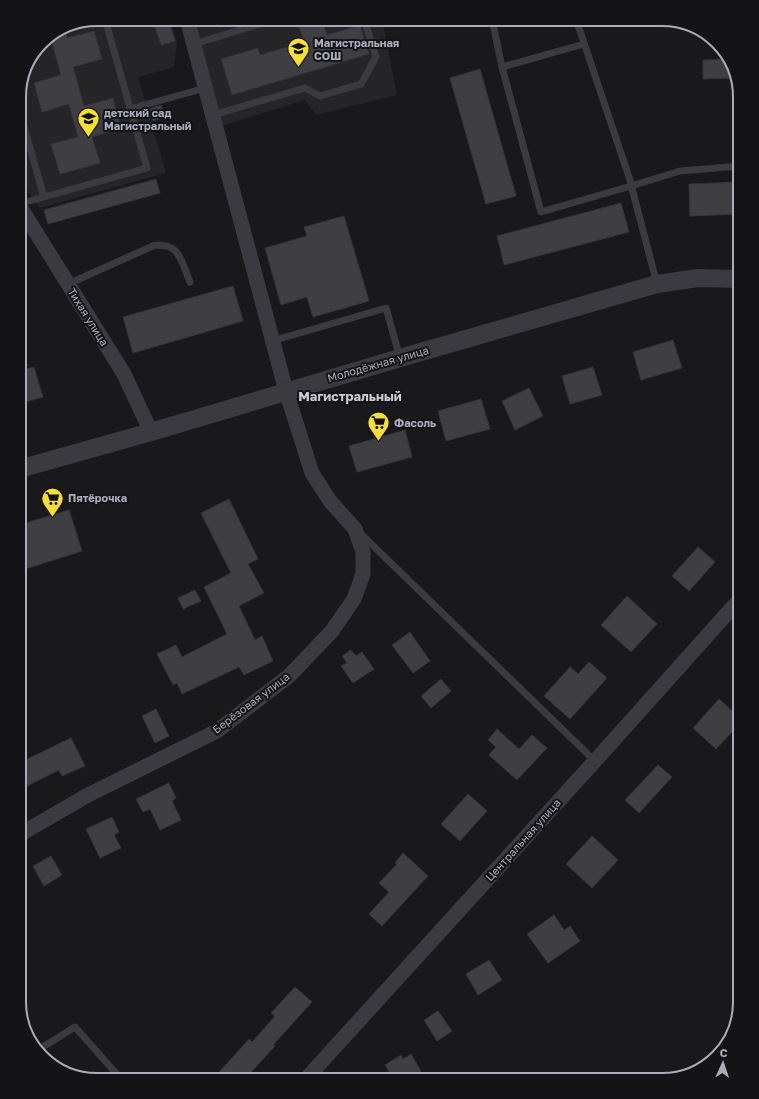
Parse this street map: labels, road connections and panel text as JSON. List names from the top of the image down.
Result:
{
  "streets": {
    "street": [
      "Тихая улица",
      "Молодёжная улица",
      "Берёзовая улица",
      "Центральная улица"
    ]
  },
  "crossings": [
    ["Тихая улица", "Молодёжная улица"]
  ],
  "districts": ["Магистральный"],
  "places": {
    "school or university": ["Магистральная СОШ", "детский сад Магистральный"],
    "supermarket": ["Фасоль", "Пятёрочка"]
  },
  "north": "top"
}
